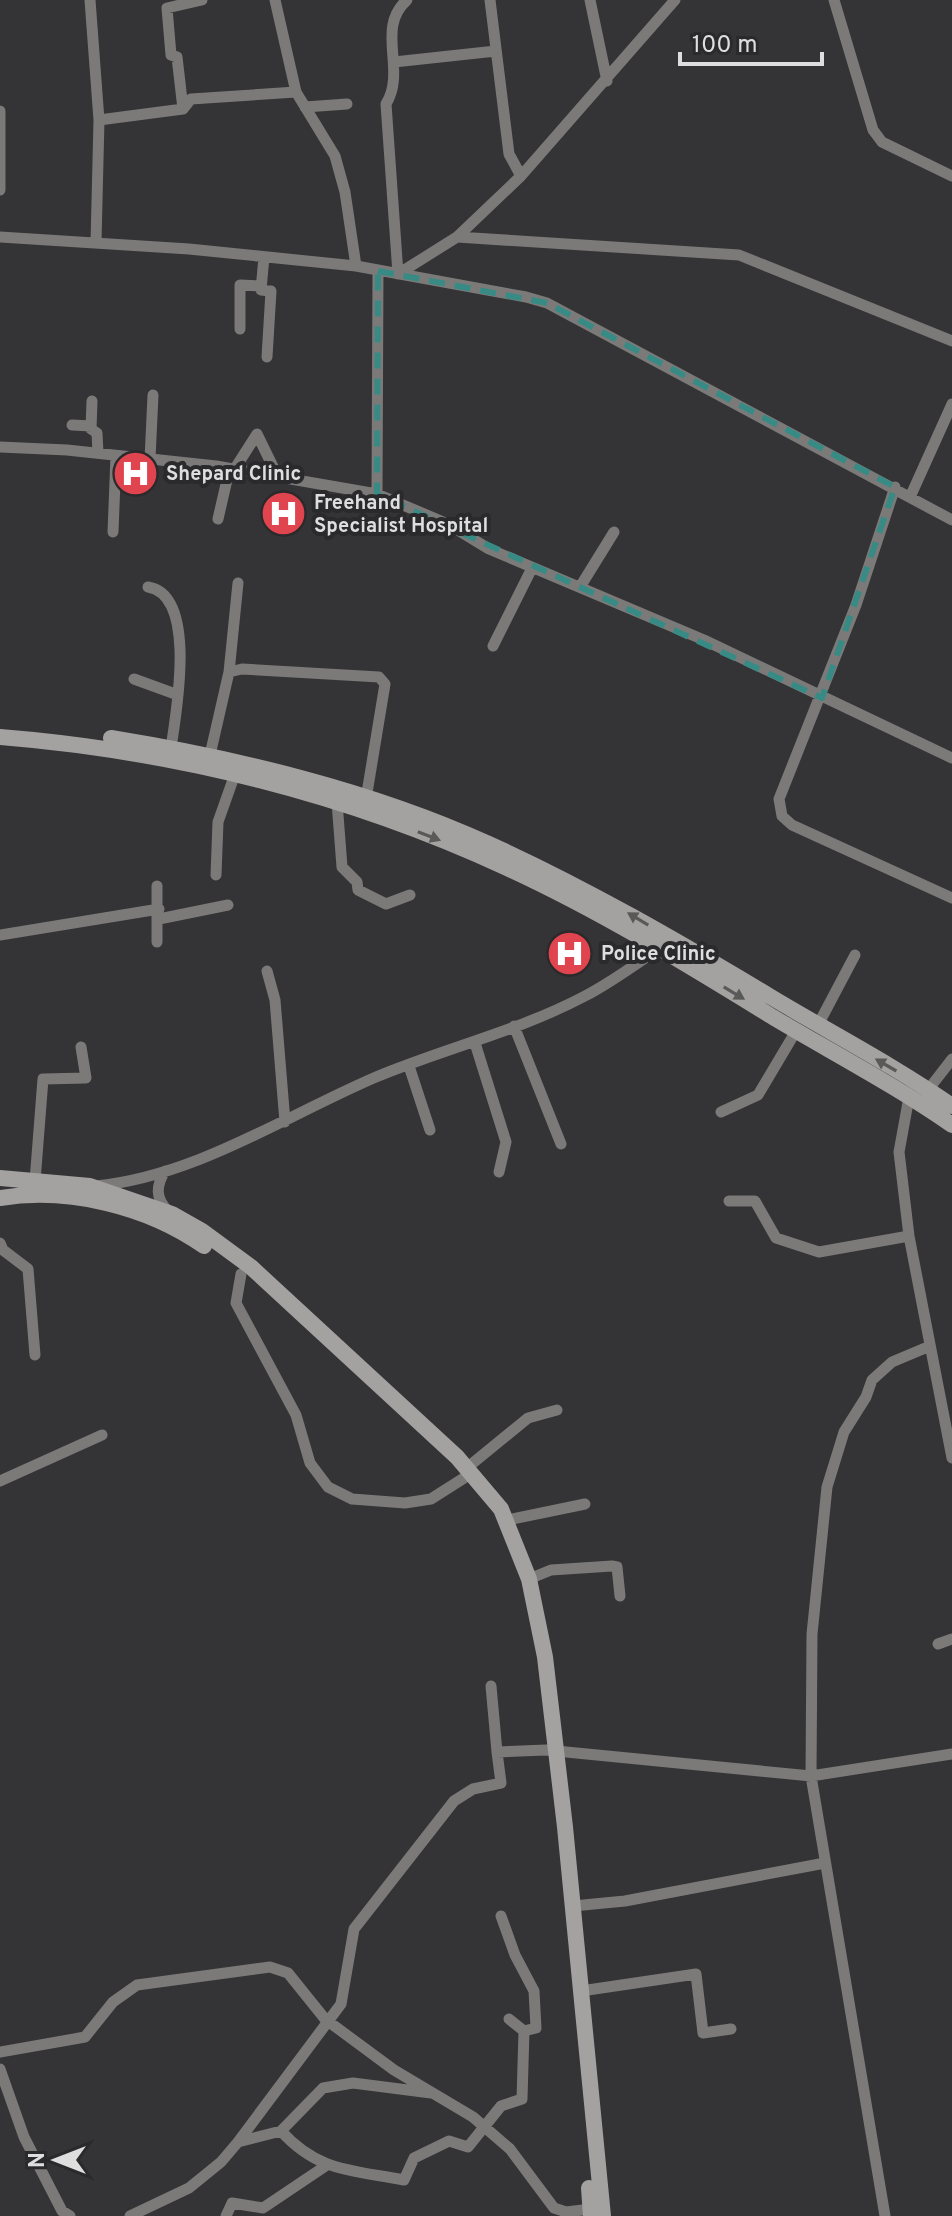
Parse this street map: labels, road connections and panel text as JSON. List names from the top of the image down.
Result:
{
  "places": {
    "hospital": ["Shepard Clinic", "Freehand Specialist Hospital", "Police Clinic"]
  },
  "scale_bar": "100 m",
  "north": "left"
}
